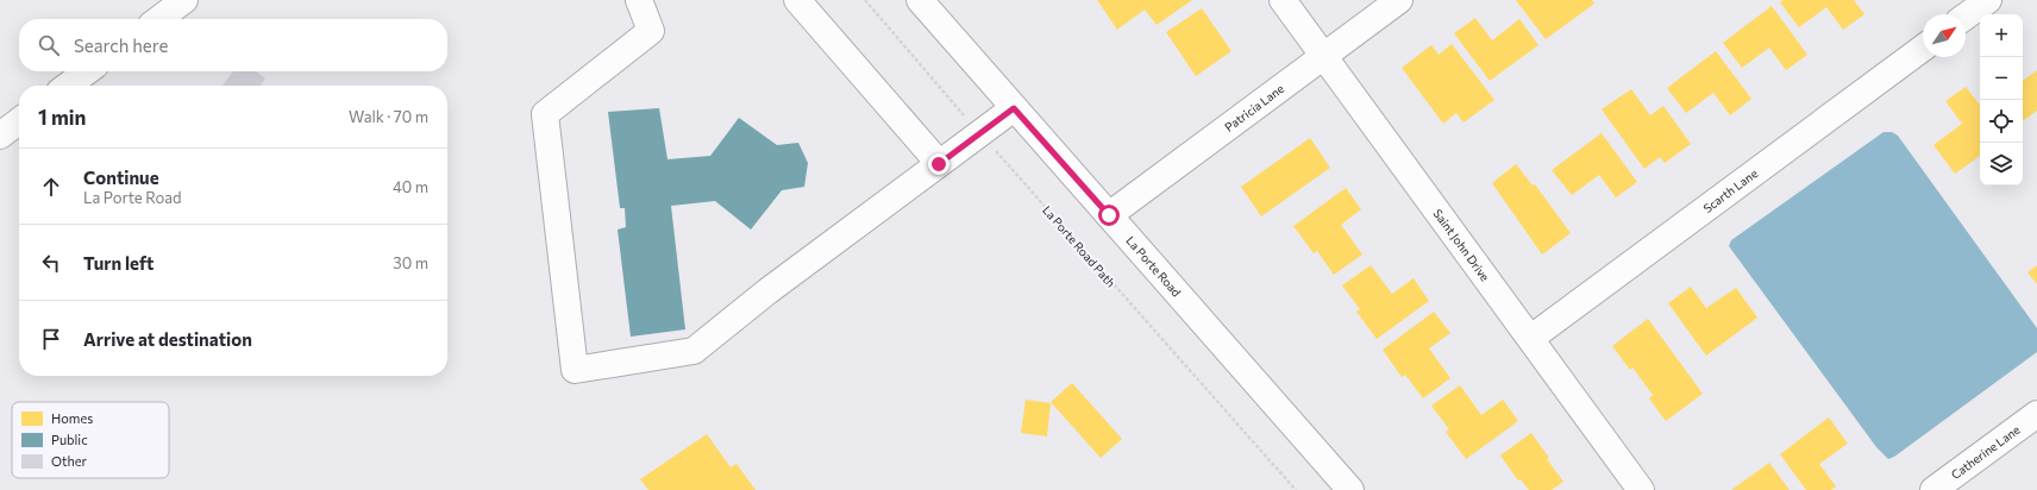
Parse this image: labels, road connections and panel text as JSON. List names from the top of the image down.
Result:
{
  "streets": {
    "street": [
      "Patricia Lane",
      "Scarth Lane",
      "Saint John Drive",
      "La Porte Road",
      "Catherine Lane"
    ],
    "path": ["La Porte Road Path"]
  },
  "crossings": [
    ["Patricia Lane", "Saint John Drive"],
    ["Patricia Lane", "La Porte Road"],
    ["Scarth Lane", "Saint John Drive"]
  ],
  "legend": ["Homes", "Public", "Other"],
  "north": "top right",
  "page": {
    "map_buttons": ["+", "−"],
    "search": "Search here",
    "heading": ["1 min", "Walk · 70 m"],
    "list": [
      ["Continue", "La Porte Road", "40 m"],
      ["Turn left", "30 m"],
      "Arrive at destination"
    ]
  }
}
